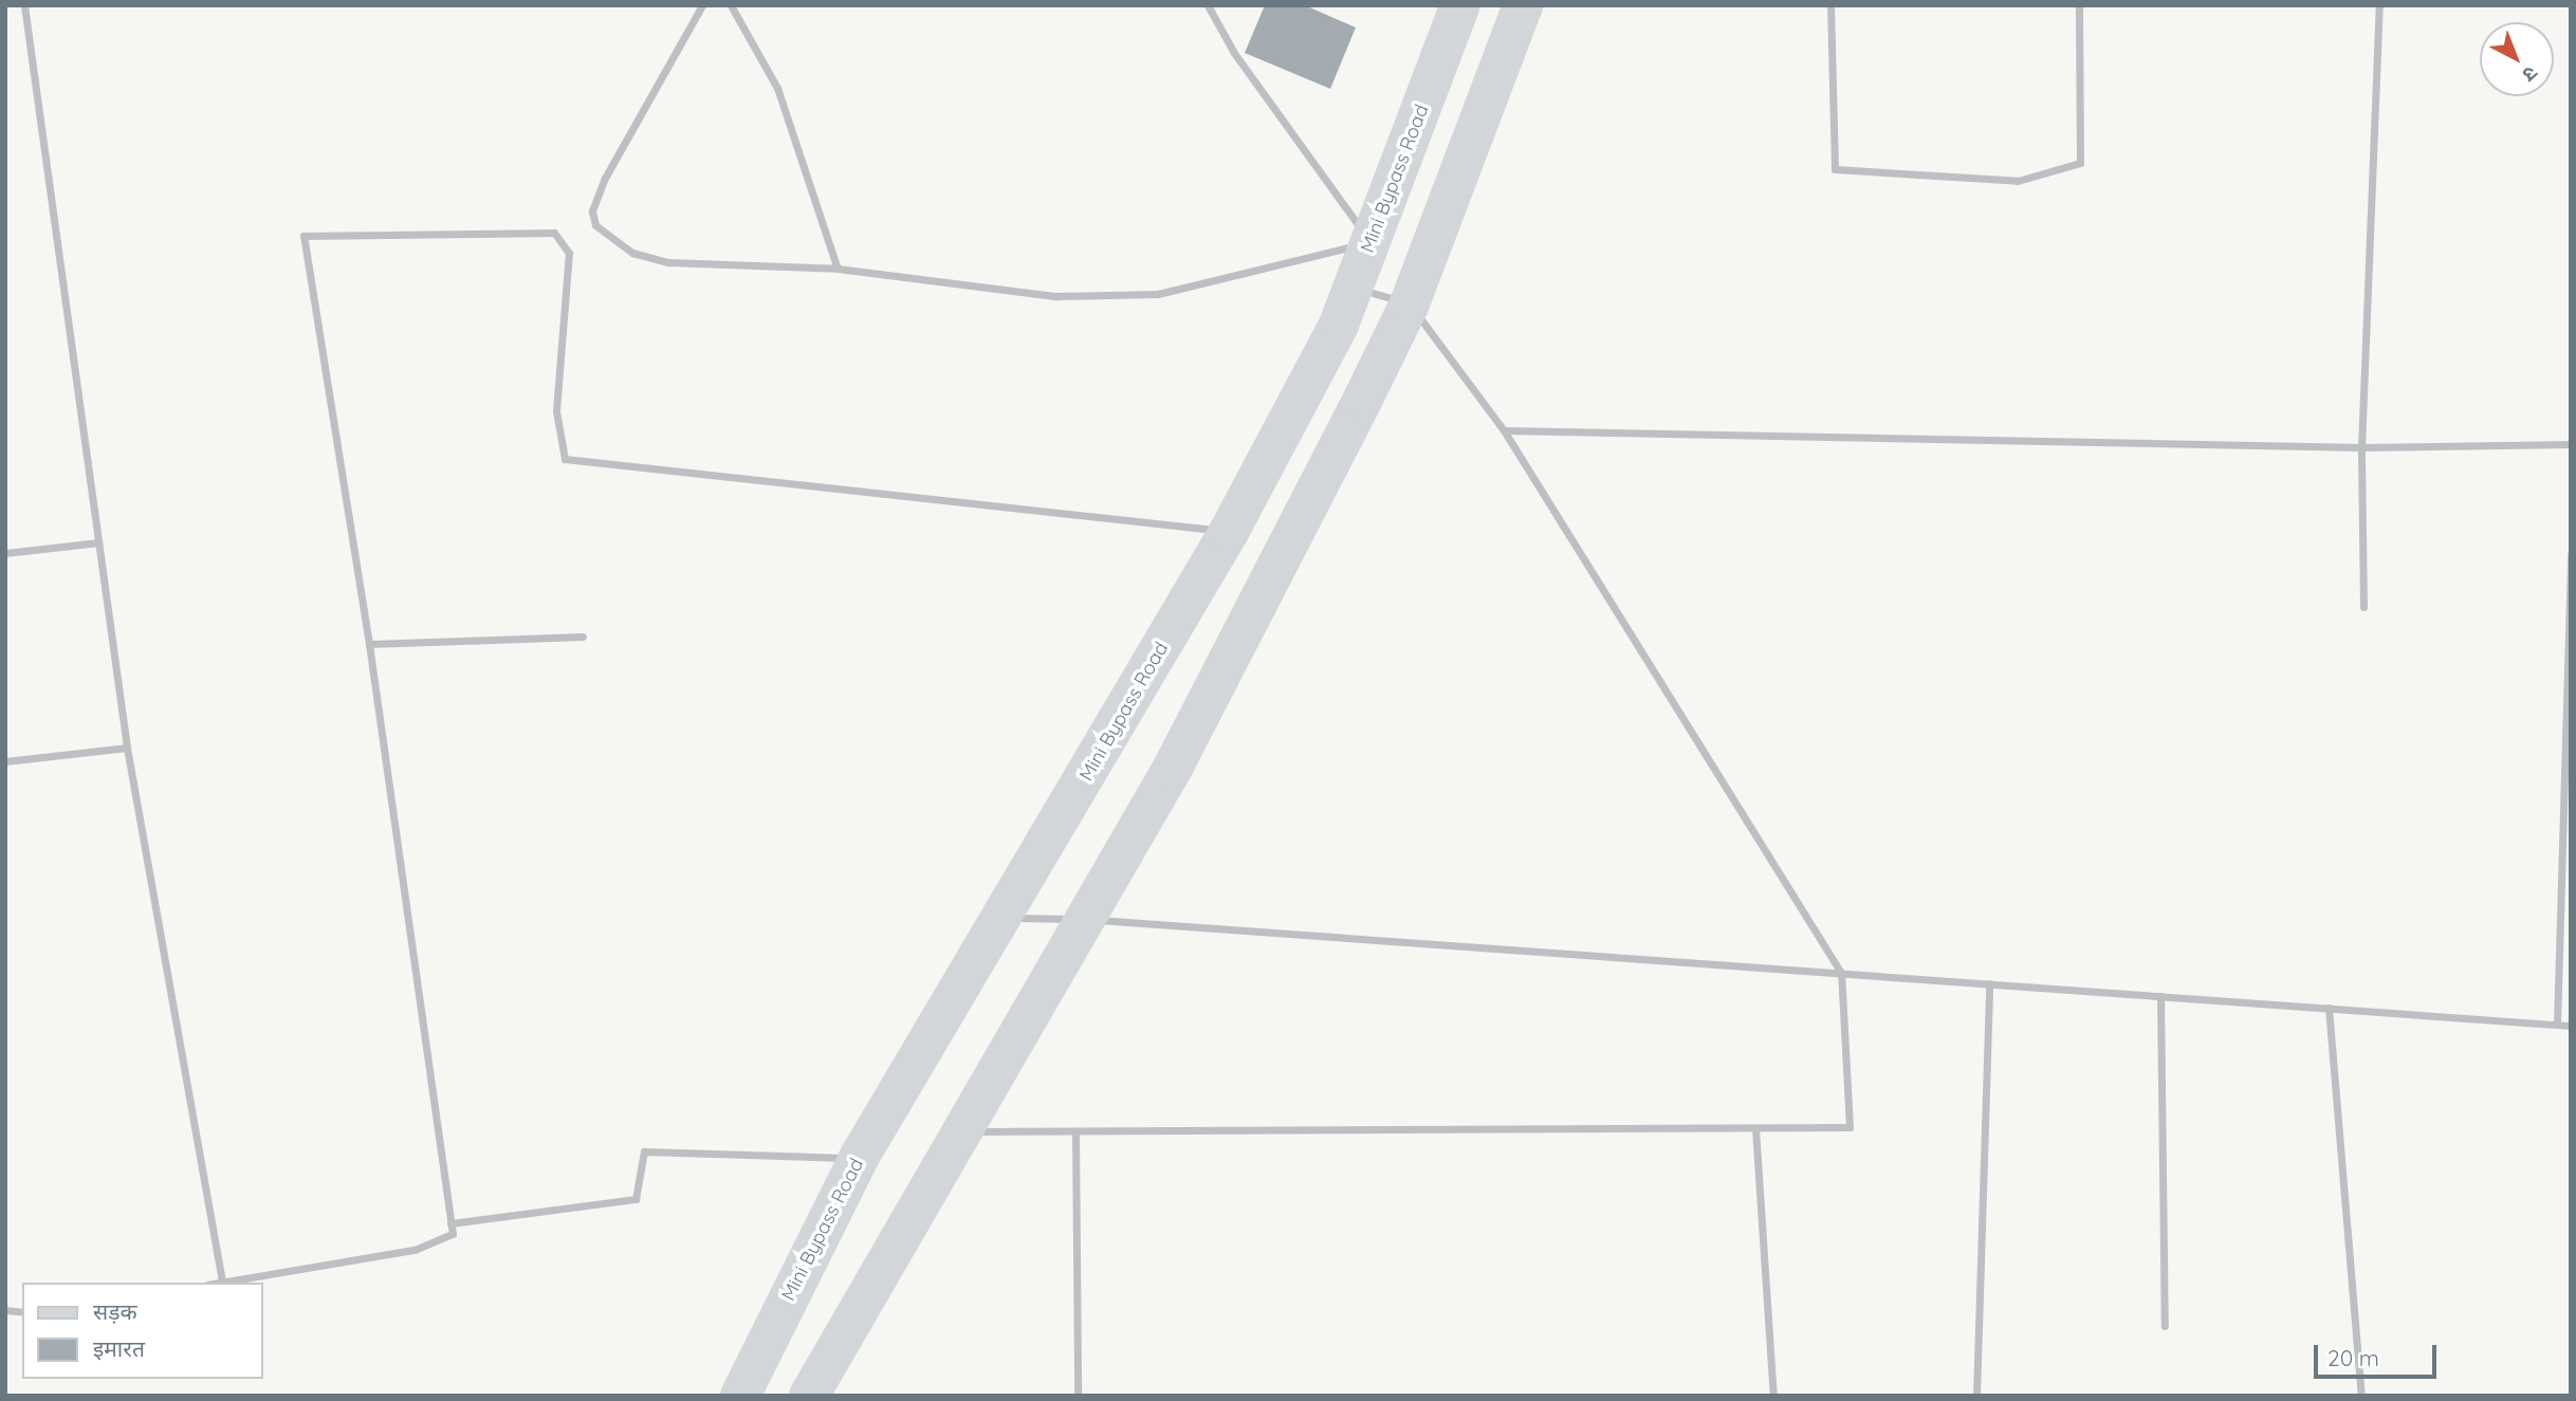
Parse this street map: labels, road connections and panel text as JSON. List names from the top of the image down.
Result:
{
  "streets": {
    "main road": ["Mini Bypass Road"]
  },
  "legend": ["सड़क", "इमारत"],
  "scale_bar": "20 m",
  "north": "bottom right"
}
